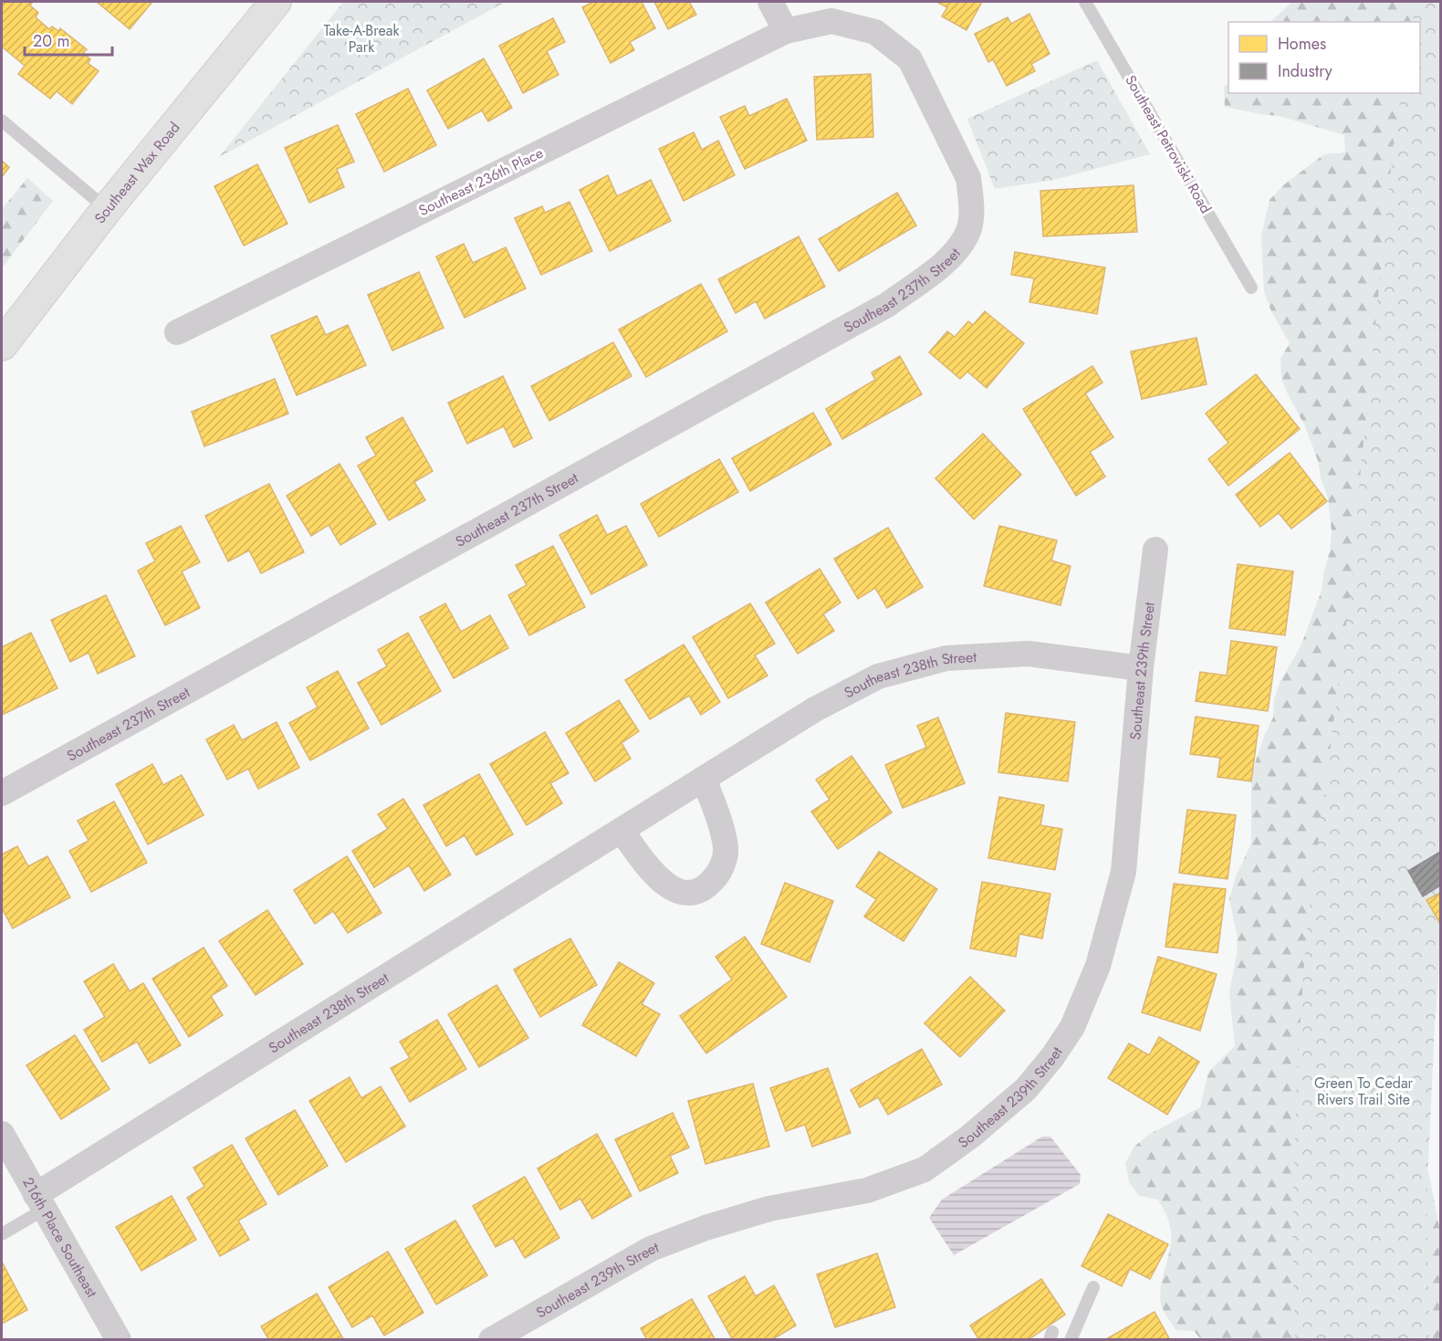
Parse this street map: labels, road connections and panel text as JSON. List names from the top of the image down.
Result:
{
  "streets": {
    "main road": ["Southeast Wax Road"],
    "street": [
      "Southeast 236th Place",
      "Southeast 237th Street",
      "Southeast 239th Street",
      "Southeast 238th Street",
      "216th Place Southeast"
    ],
    "lane": ["Southeast Petroviski Road"]
  },
  "crossings": [
    ["Southeast 236th Place", "Southeast 237th Street"],
    ["Southeast 239th Street", "Southeast 238th Street"],
    ["Southeast 238th Street", "216th Place Southeast"]
  ],
  "parks": ["Take-A-Break Park", "Green To Cedar Rivers Trail Site"],
  "legend": ["Homes", "Industry"],
  "scale_bar": "20 m"
}
